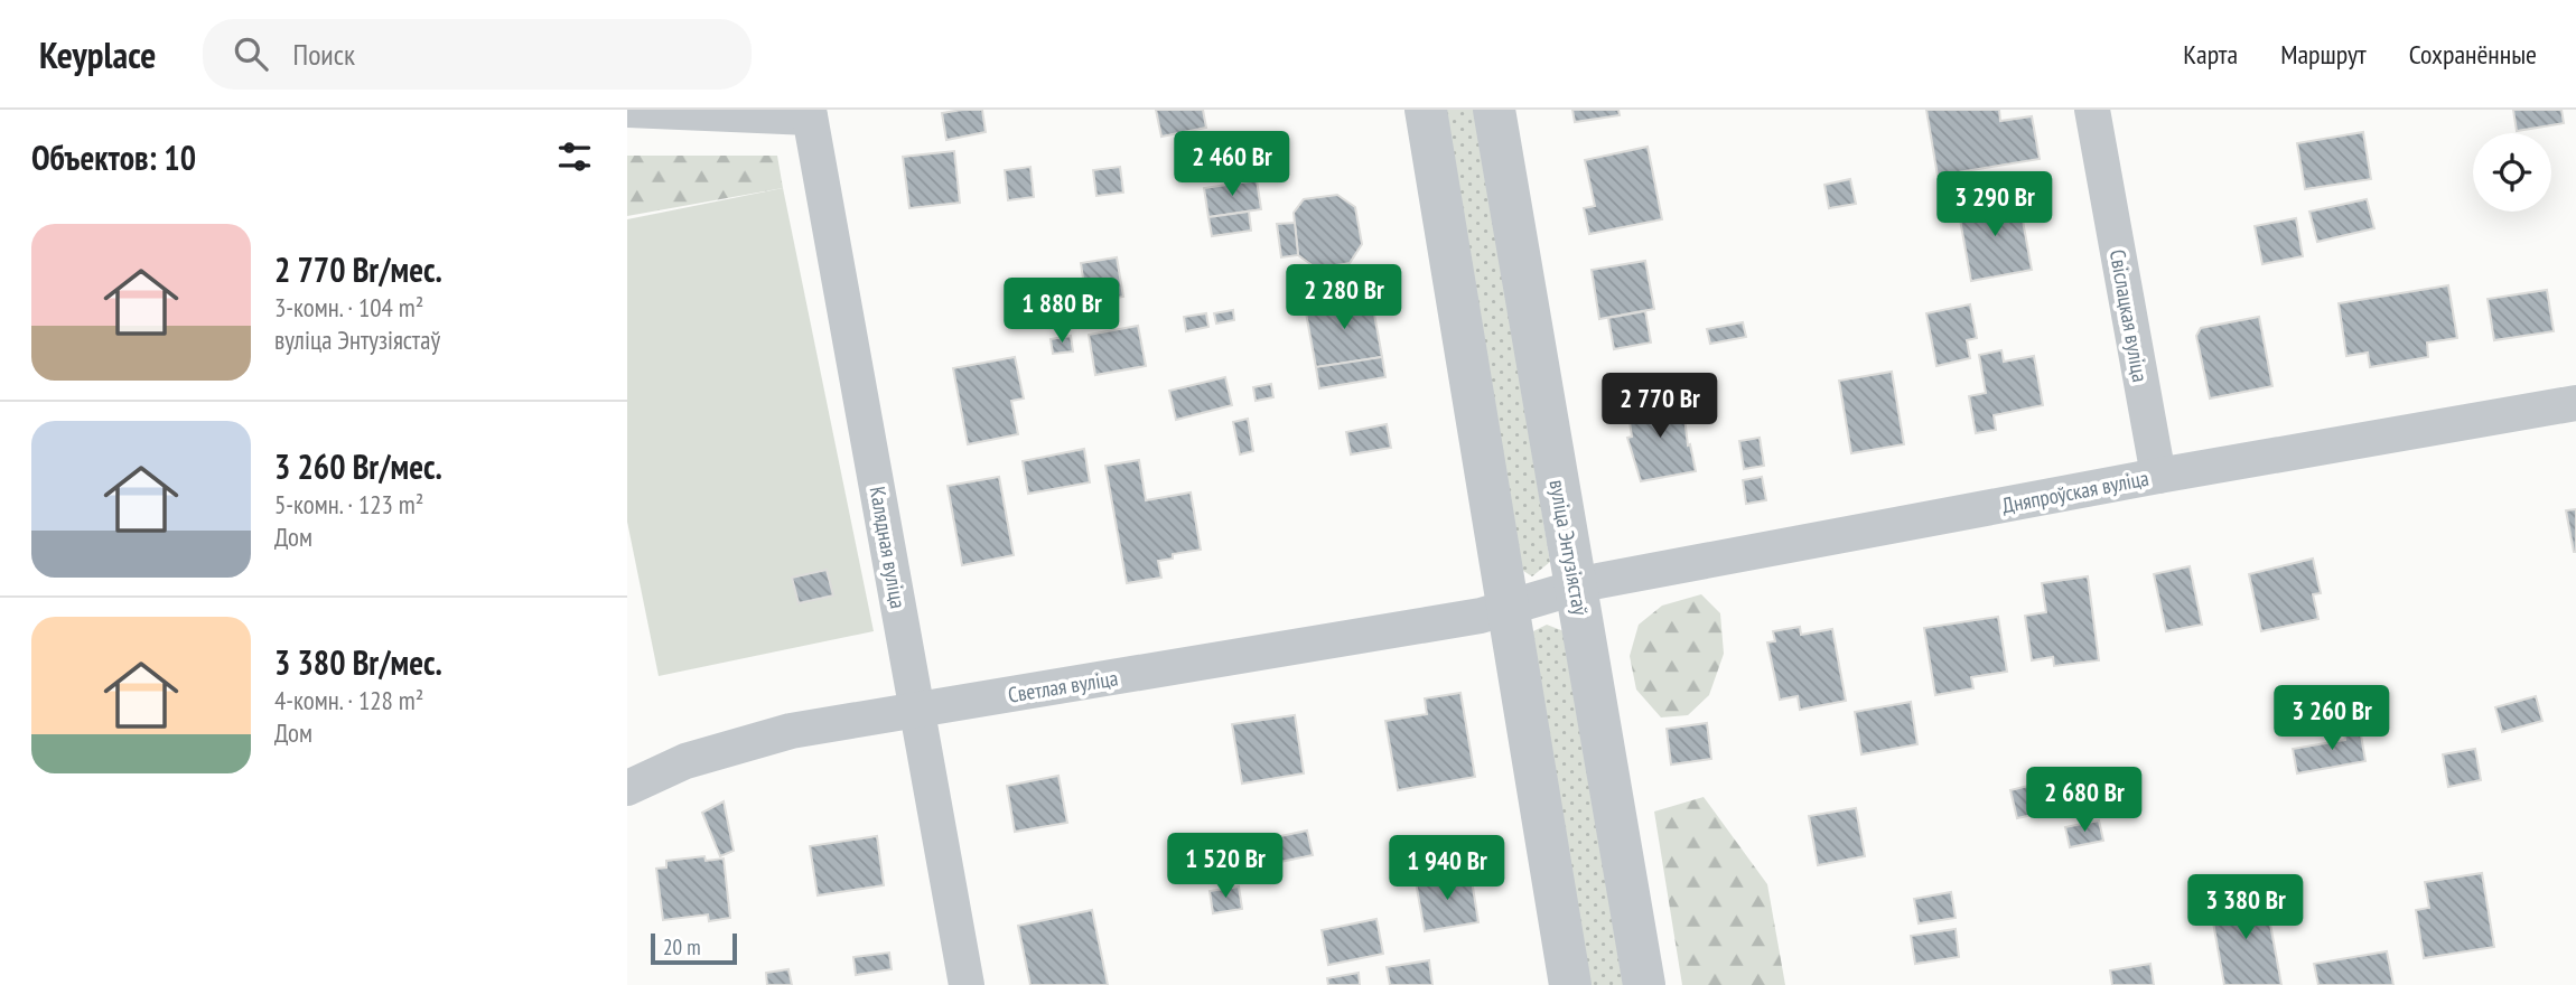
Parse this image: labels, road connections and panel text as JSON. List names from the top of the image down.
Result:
{
  "streets": {
    "street": [
      "Свіслацкая вуліца",
      "Дняпроўская вуліца",
      "Калядная вуліца",
      "вуліца Энтузіястаў",
      "Светлая вуліца"
    ]
  },
  "crossings": [
    ["Свіслацкая вуліца", "Дняпроўская вуліца"],
    ["Дняпроўская вуліца", "вуліца Энтузіястаў"],
    ["Дняпроўская вуліца", "Светлая вуліца"],
    ["Калядная вуліца", "Светлая вуліца"]
  ],
  "scale_bar": "20 m",
  "page": {
    "header": "Keyplace",
    "search": "Поиск",
    "nav": ["Карта", "Маршрут", "Сохранённые"],
    "heading": "Объектов: 10",
    "price": [
      "2 460 Br",
      "3 290 Br",
      "2 280 Br",
      "1 880 Br",
      "2 770 Br",
      "3 260 Br",
      "2 680 Br",
      "1 520 Br",
      "1 940 Br",
      "3 380 Br"
    ],
    "list": [
      {
        "name": "2 770 Br/мес.",
        "note": "3-комн. · 104 m² · вуліца Энтузіястаў"
      },
      {
        "name": "3 260 Br/мес.",
        "note": "5-комн. · 123 m² · Дом"
      },
      {
        "name": "3 380 Br/мес.",
        "note": "4-комн. · 128 m² · Дом"
      }
    ],
    "scale": "20 m"
  }
}
